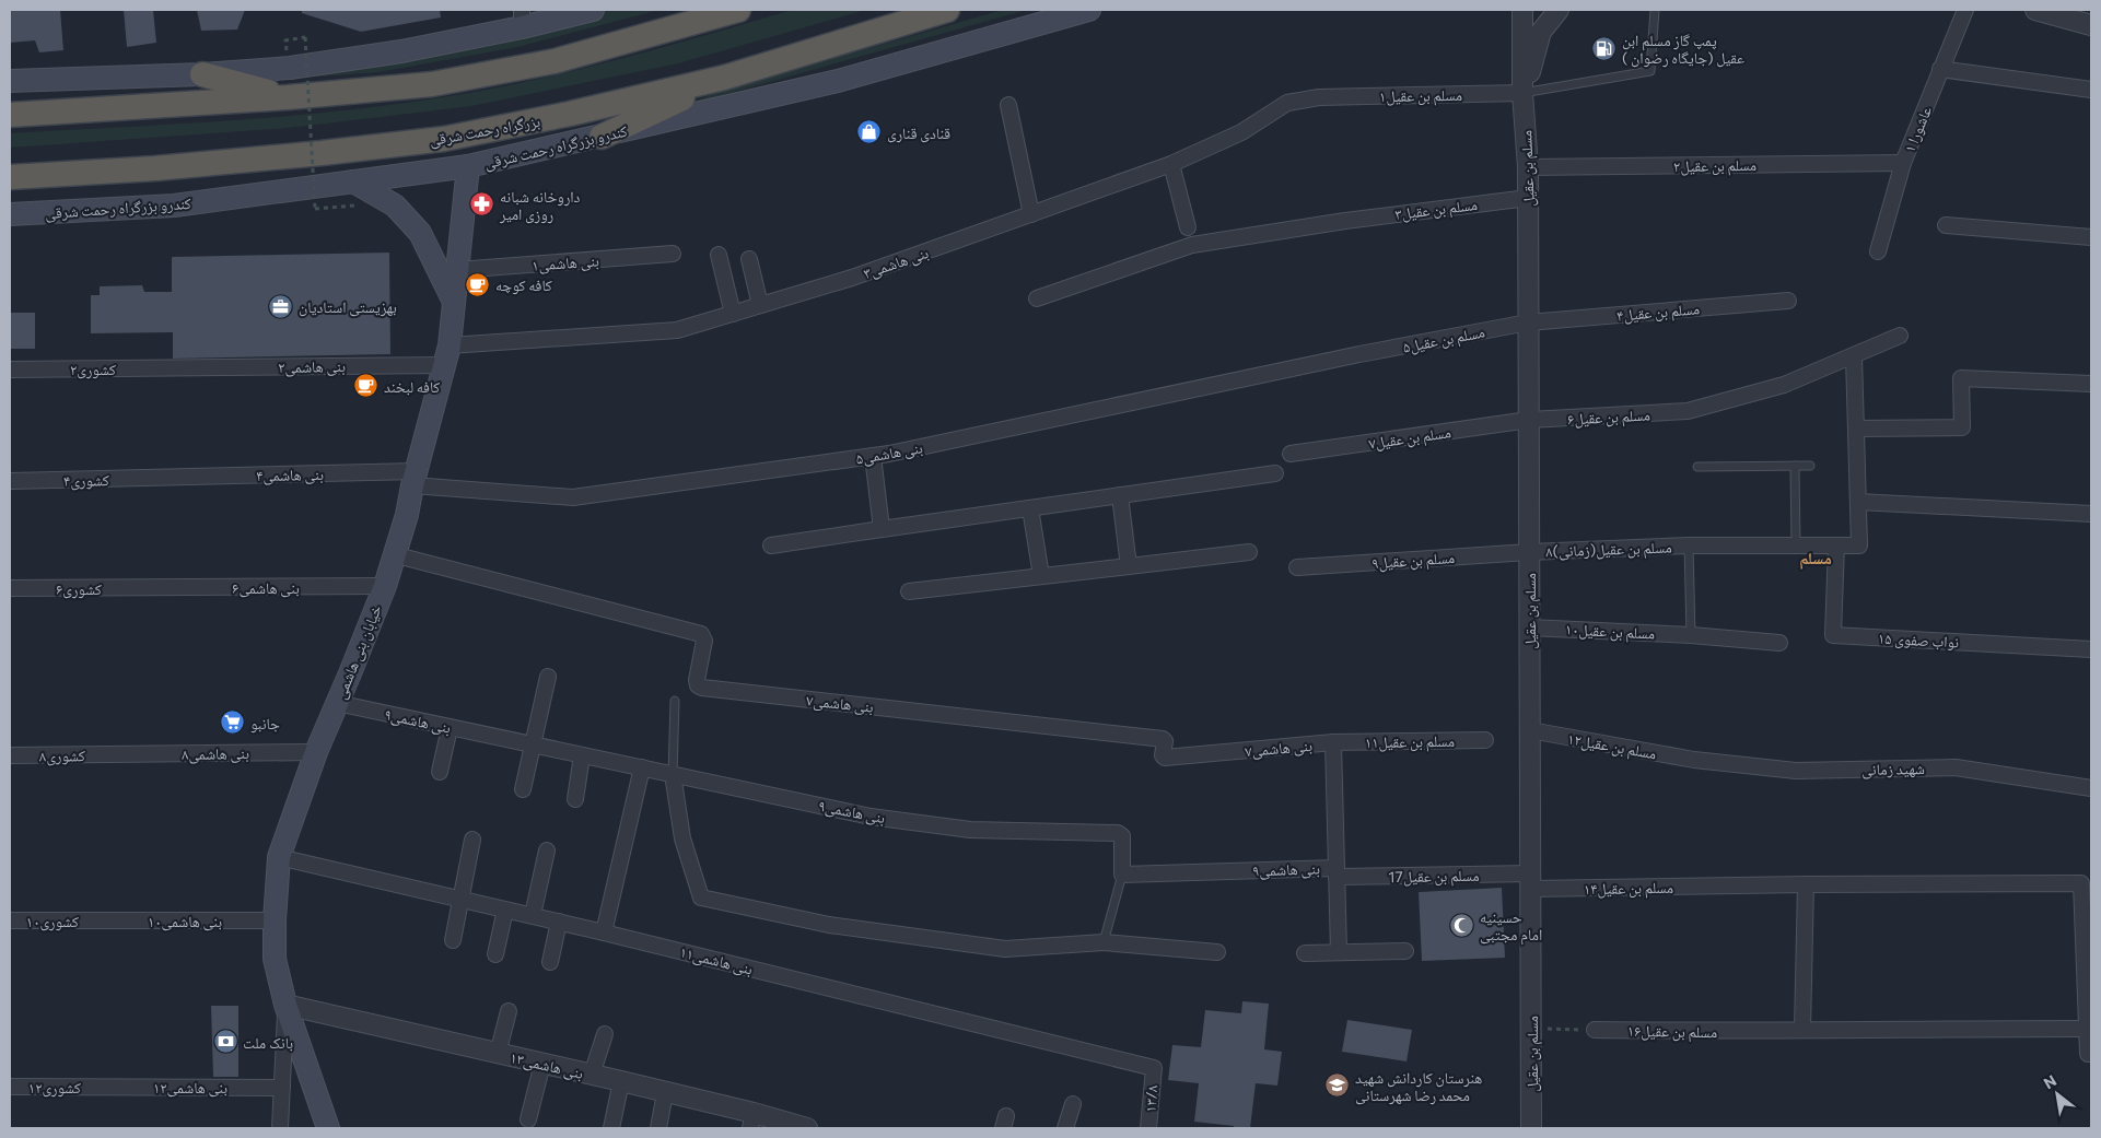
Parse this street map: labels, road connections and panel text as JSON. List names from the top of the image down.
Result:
{
  "streets": {
    "highway": ["بزرگراه رحمت شرقی"],
    "main road": ["کندرو بزرگراه رحمت شرقی", "خیابان بنی هاشمی"],
    "street": [
      "مسلم بن عقیل۱",
      "عاشورا ۱",
      "مسلم بن عقیل۲",
      "مسلم بن عقیل",
      "مسلم بن عقیل۳",
      "بنی هاشمی۱",
      "بنی هاشمی۳",
      "مسلم بن عقیل۴",
      "مسلم بن عقیل۵",
      "۲بنی هاشمی",
      "کشوری۲",
      "مسلم بن عقیل۶",
      "مسلم بن عقیل۷",
      "بنی هاشمی۵",
      "۴بنی هاشمی",
      "کشوری۴",
      "۸مسلم بن عقیل(زمانی)",
      "مسلم بن عقیل۹",
      "۶بنی هاشمی",
      "کشوری۶",
      "مسلم بن عقیل۱۰",
      "نواب صفوی ۱۵",
      "بنی هاشمی۷",
      "بنی هاشمی۹",
      "مسلم بن عقیل۱۱",
      "مسلم بن عقیل۱۲",
      "۸بنی هاشمی",
      "۸کشوری",
      "شهید زمانی",
      "مسلم بن عقیل17",
      "مسلم بن عقیل۱۴",
      "کشوری۱۰",
      "۱۰بنی هاشمی",
      "بنی هاشمی۱۱",
      "مسلم بن عقیل۱۶",
      "بنی هاشمی۱۳",
      "کشوری۱۲",
      "۱۲بنی هاشمی",
      "۱۳/۸"
    ]
  },
  "crossings": [
    ["مسلم بن عقیل۱", "مسلم بن عقیل"],
    ["مسلم بن عقیل۱", "بنی هاشمی۳"],
    ["عاشورا ۱", "مسلم بن عقیل۲"],
    ["کندرو بزرگراه رحمت شرقی", "خیابان بنی هاشمی"],
    ["مسلم بن عقیل۲", "مسلم بن عقیل"],
    ["مسلم بن عقیل", "مسلم بن عقیل۳"],
    ["مسلم بن عقیل", "مسلم بن عقیل۴"],
    ["مسلم بن عقیل", "مسلم بن عقیل۵"],
    ["مسلم بن عقیل", "مسلم بن عقیل۶"],
    ["مسلم بن عقیل", "مسلم بن عقیل۷"],
    ["مسلم بن عقیل", "۸مسلم بن عقیل(زمانی)"],
    ["مسلم بن عقیل", "مسلم بن عقیل۹"],
    ["مسلم بن عقیل", "مسلم بن عقیل۱۰"],
    ["مسلم بن عقیل", "مسلم بن عقیل۱۲"],
    ["مسلم بن عقیل", "مسلم بن عقیل17"],
    ["مسلم بن عقیل", "مسلم بن عقیل۱۴"],
    ["بنی هاشمی۱", "خیابان بنی هاشمی"],
    ["بنی هاشمی۳", "۲بنی هاشمی"],
    ["بنی هاشمی۳", "خیابان بنی هاشمی"],
    ["مسلم بن عقیل۴", "مسلم بن عقیل۵"],
    ["مسلم بن عقیل۵", "بنی هاشمی۵"],
    ["۲بنی هاشمی", "کشوری۲"],
    ["۲بنی هاشمی", "خیابان بنی هاشمی"],
    ["مسلم بن عقیل۶", "مسلم بن عقیل۷"],
    ["بنی هاشمی۵", "۴بنی هاشمی"],
    ["بنی هاشمی۵", "خیابان بنی هاشمی"],
    ["۴بنی هاشمی", "کشوری۴"],
    ["۴بنی هاشمی", "خیابان بنی هاشمی"],
    ["۸مسلم بن عقیل(زمانی)", "مسلم بن عقیل۹"],
    ["۸مسلم بن عقیل(زمانی)", "نواب صفوی ۱۵"],
    ["۶بنی هاشمی", "کشوری۶"],
    ["۶بنی هاشمی", "خیابان بنی هاشمی"],
    ["خیابان بنی هاشمی", "بنی هاشمی۷"],
    ["خیابان بنی هاشمی", "بنی هاشمی۹"],
    ["خیابان بنی هاشمی", "۸بنی هاشمی"],
    ["خیابان بنی هاشمی", "۱۰بنی هاشمی"],
    ["خیابان بنی هاشمی", "بنی هاشمی۱۱"],
    ["خیابان بنی هاشمی", "بنی هاشمی۱۳"],
    ["بنی هاشمی۷", "مسلم بن عقیل۱۱"],
    ["بنی هاشمی۹", "مسلم بن عقیل17"],
    ["مسلم بن عقیل۱۲", "شهید زمانی"],
    ["۸بنی هاشمی", "۸کشوری"],
    ["مسلم بن عقیل17", "مسلم بن عقیل۱۴"],
    ["کشوری۱۰", "۱۰بنی هاشمی"],
    ["بنی هاشمی۱۱", "۱۳/۸"],
    ["کشوری۱۲", "۱۲بنی هاشمی"]
  ],
  "districts": ["مسلم"],
  "places": {
    "fuel station": ["پمپ گاز مسلم ابن عقیل (جایگاه رضوان )"],
    "shop": ["قنادی قناری"],
    "pharmacy": ["داروخانه شبانه روزی امیر"],
    "cafe": ["کافه کوچه", "کافه لبخند"],
    "office": ["بهزیستی استادیان"],
    "supermarket": ["جانبو"],
    "mosque": ["حسینیه امام مجتبی"],
    "bank": ["بانک ملت"],
    "school or university": ["هنرستان کاردانش شهید محمد رضا شهرستانی"]
  },
  "north": "top left"
}
